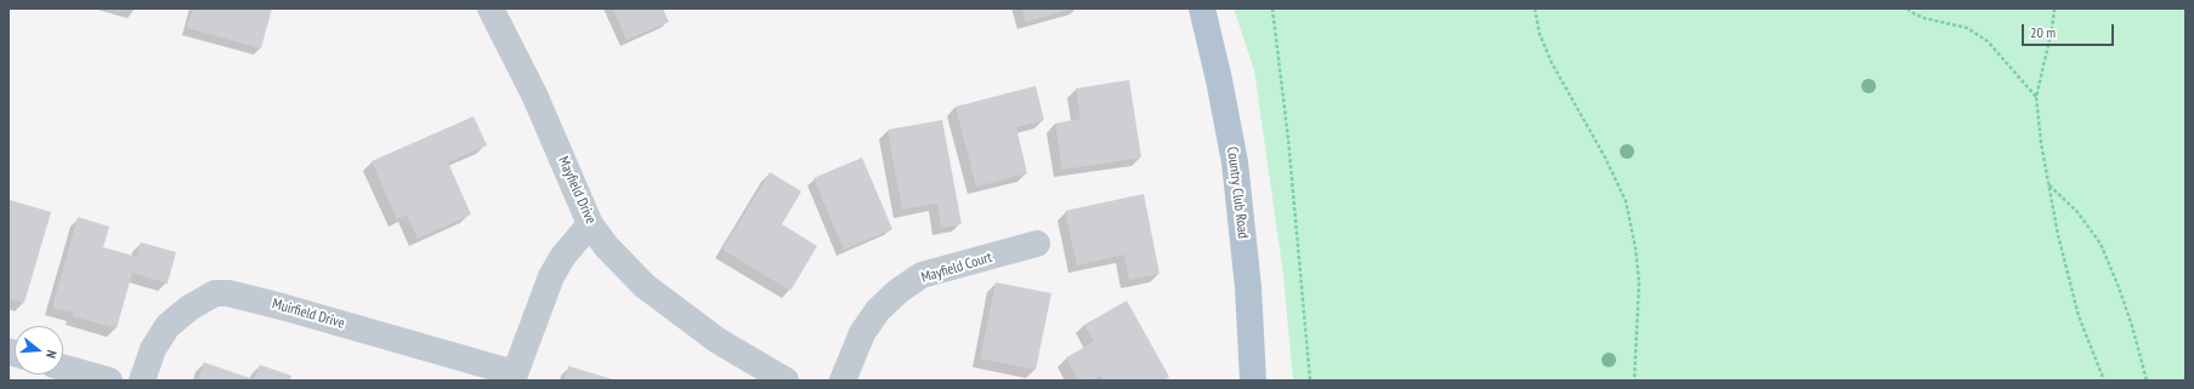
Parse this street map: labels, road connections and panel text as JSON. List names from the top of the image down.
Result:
{
  "streets": {
    "main road": ["Country Club Road"],
    "street": ["Mayfield Drive", "Mayfield Court", "Muirfield Drive"]
  },
  "crossings": [
    ["Mayfield Drive", "Muirfield Drive"]
  ],
  "scale_bar": "20 m",
  "north": "right"
}
